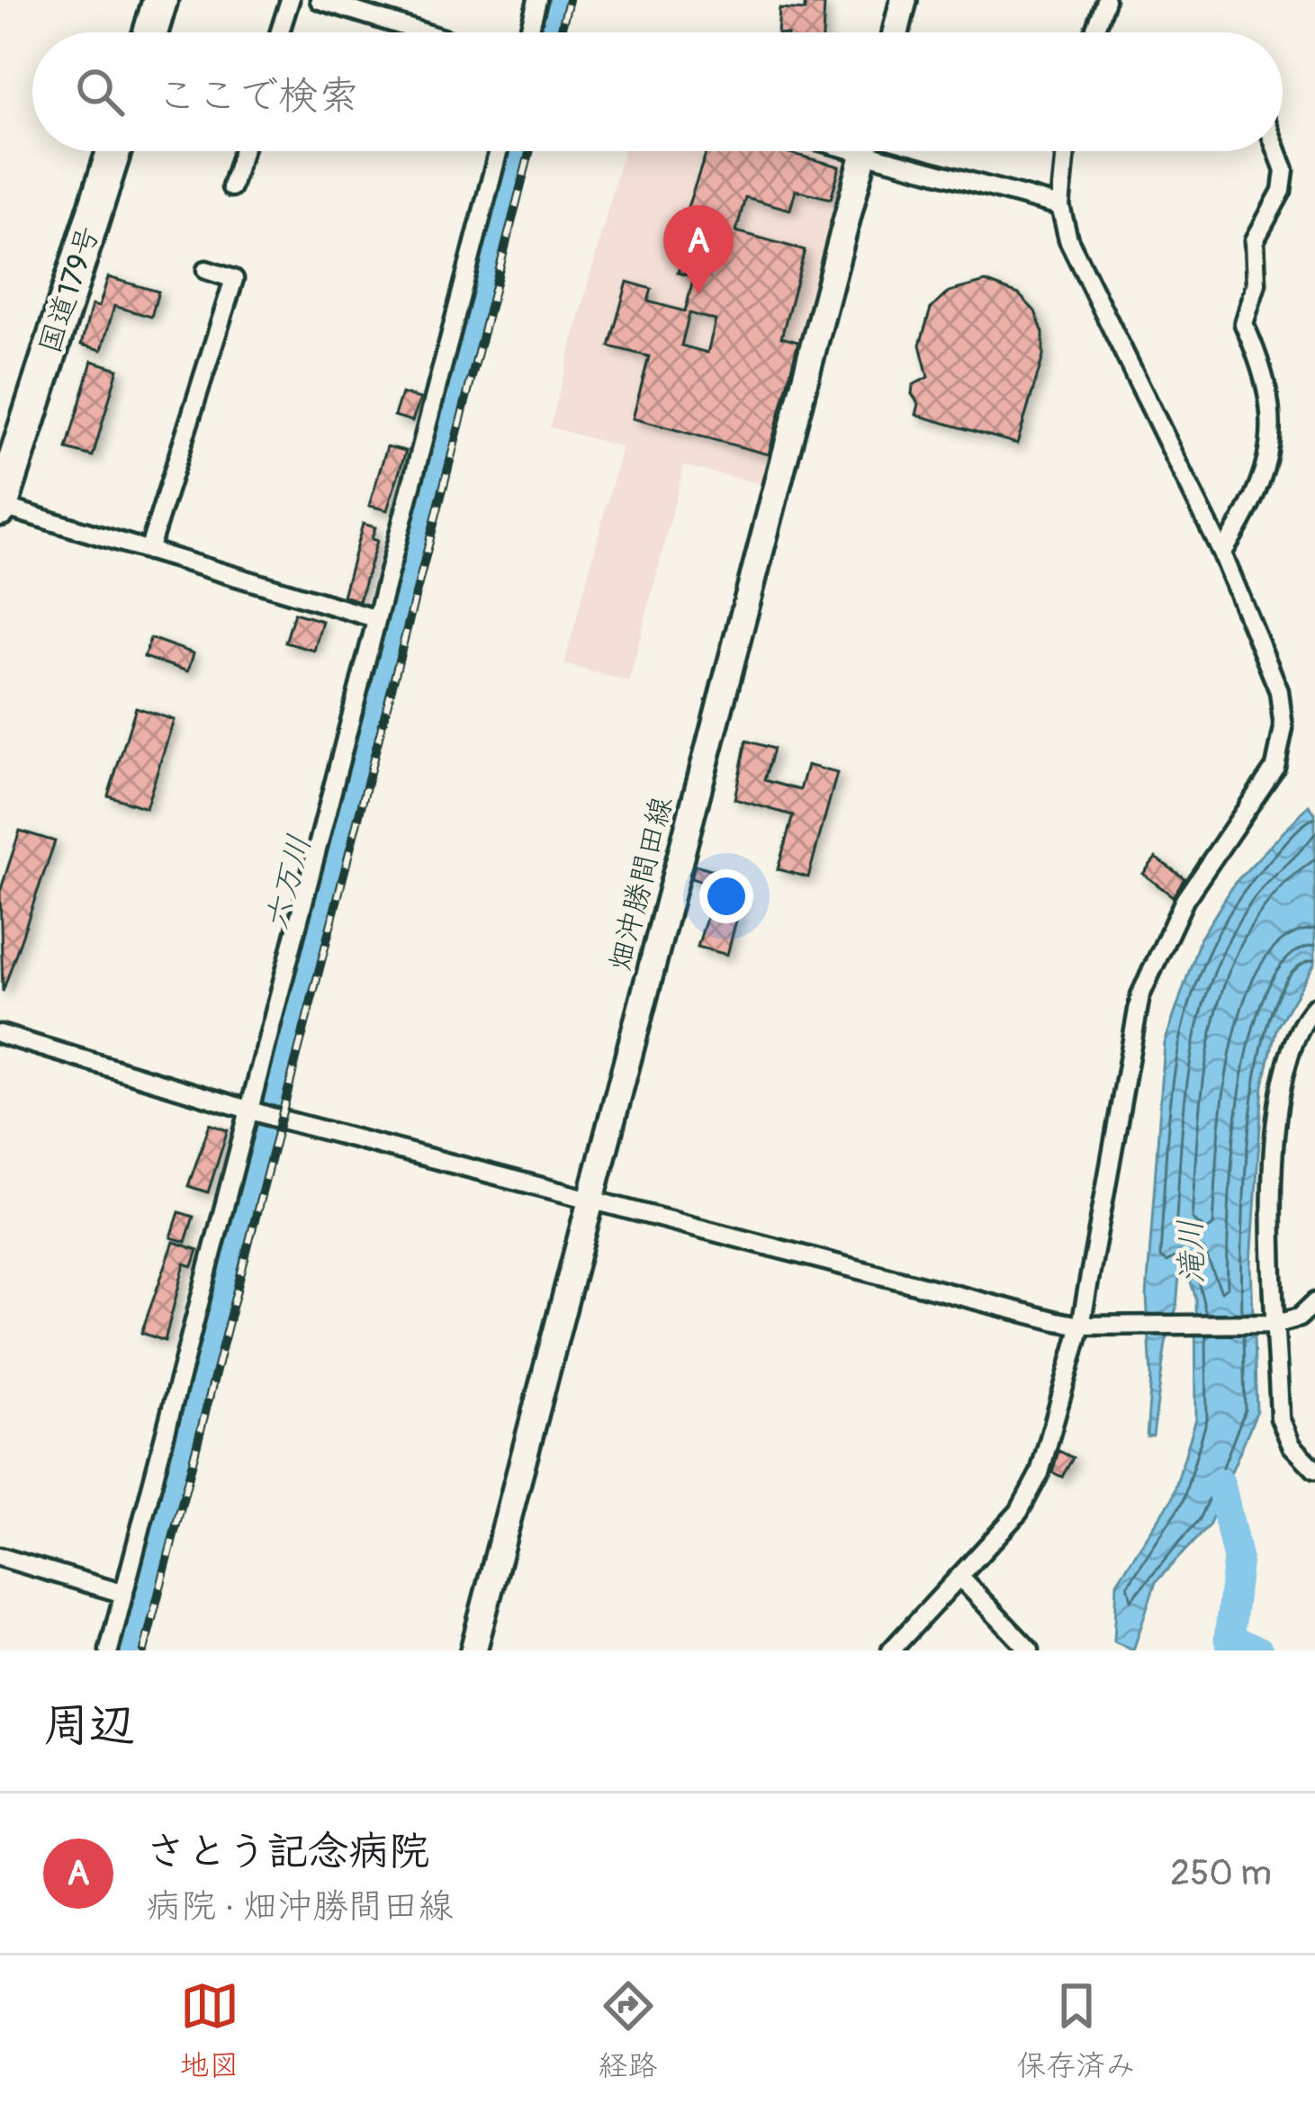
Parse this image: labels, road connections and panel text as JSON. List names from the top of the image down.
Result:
{
  "streets": {
    "highway": ["国道179号"],
    "main road": ["畑沖勝間田線"]
  },
  "water": ["六万川", "滝川"],
  "page": {
    "search": "ここで検索",
    "pins": "A",
    "heading": "周辺",
    "list": [
      {
        "mark": "A",
        "name": "さとう記念病院",
        "note": "病院 · 畑沖勝間田線",
        "value": "250 m"
      }
    ],
    "nav": ["地図", "経路", "保存済み"]
  }
}
